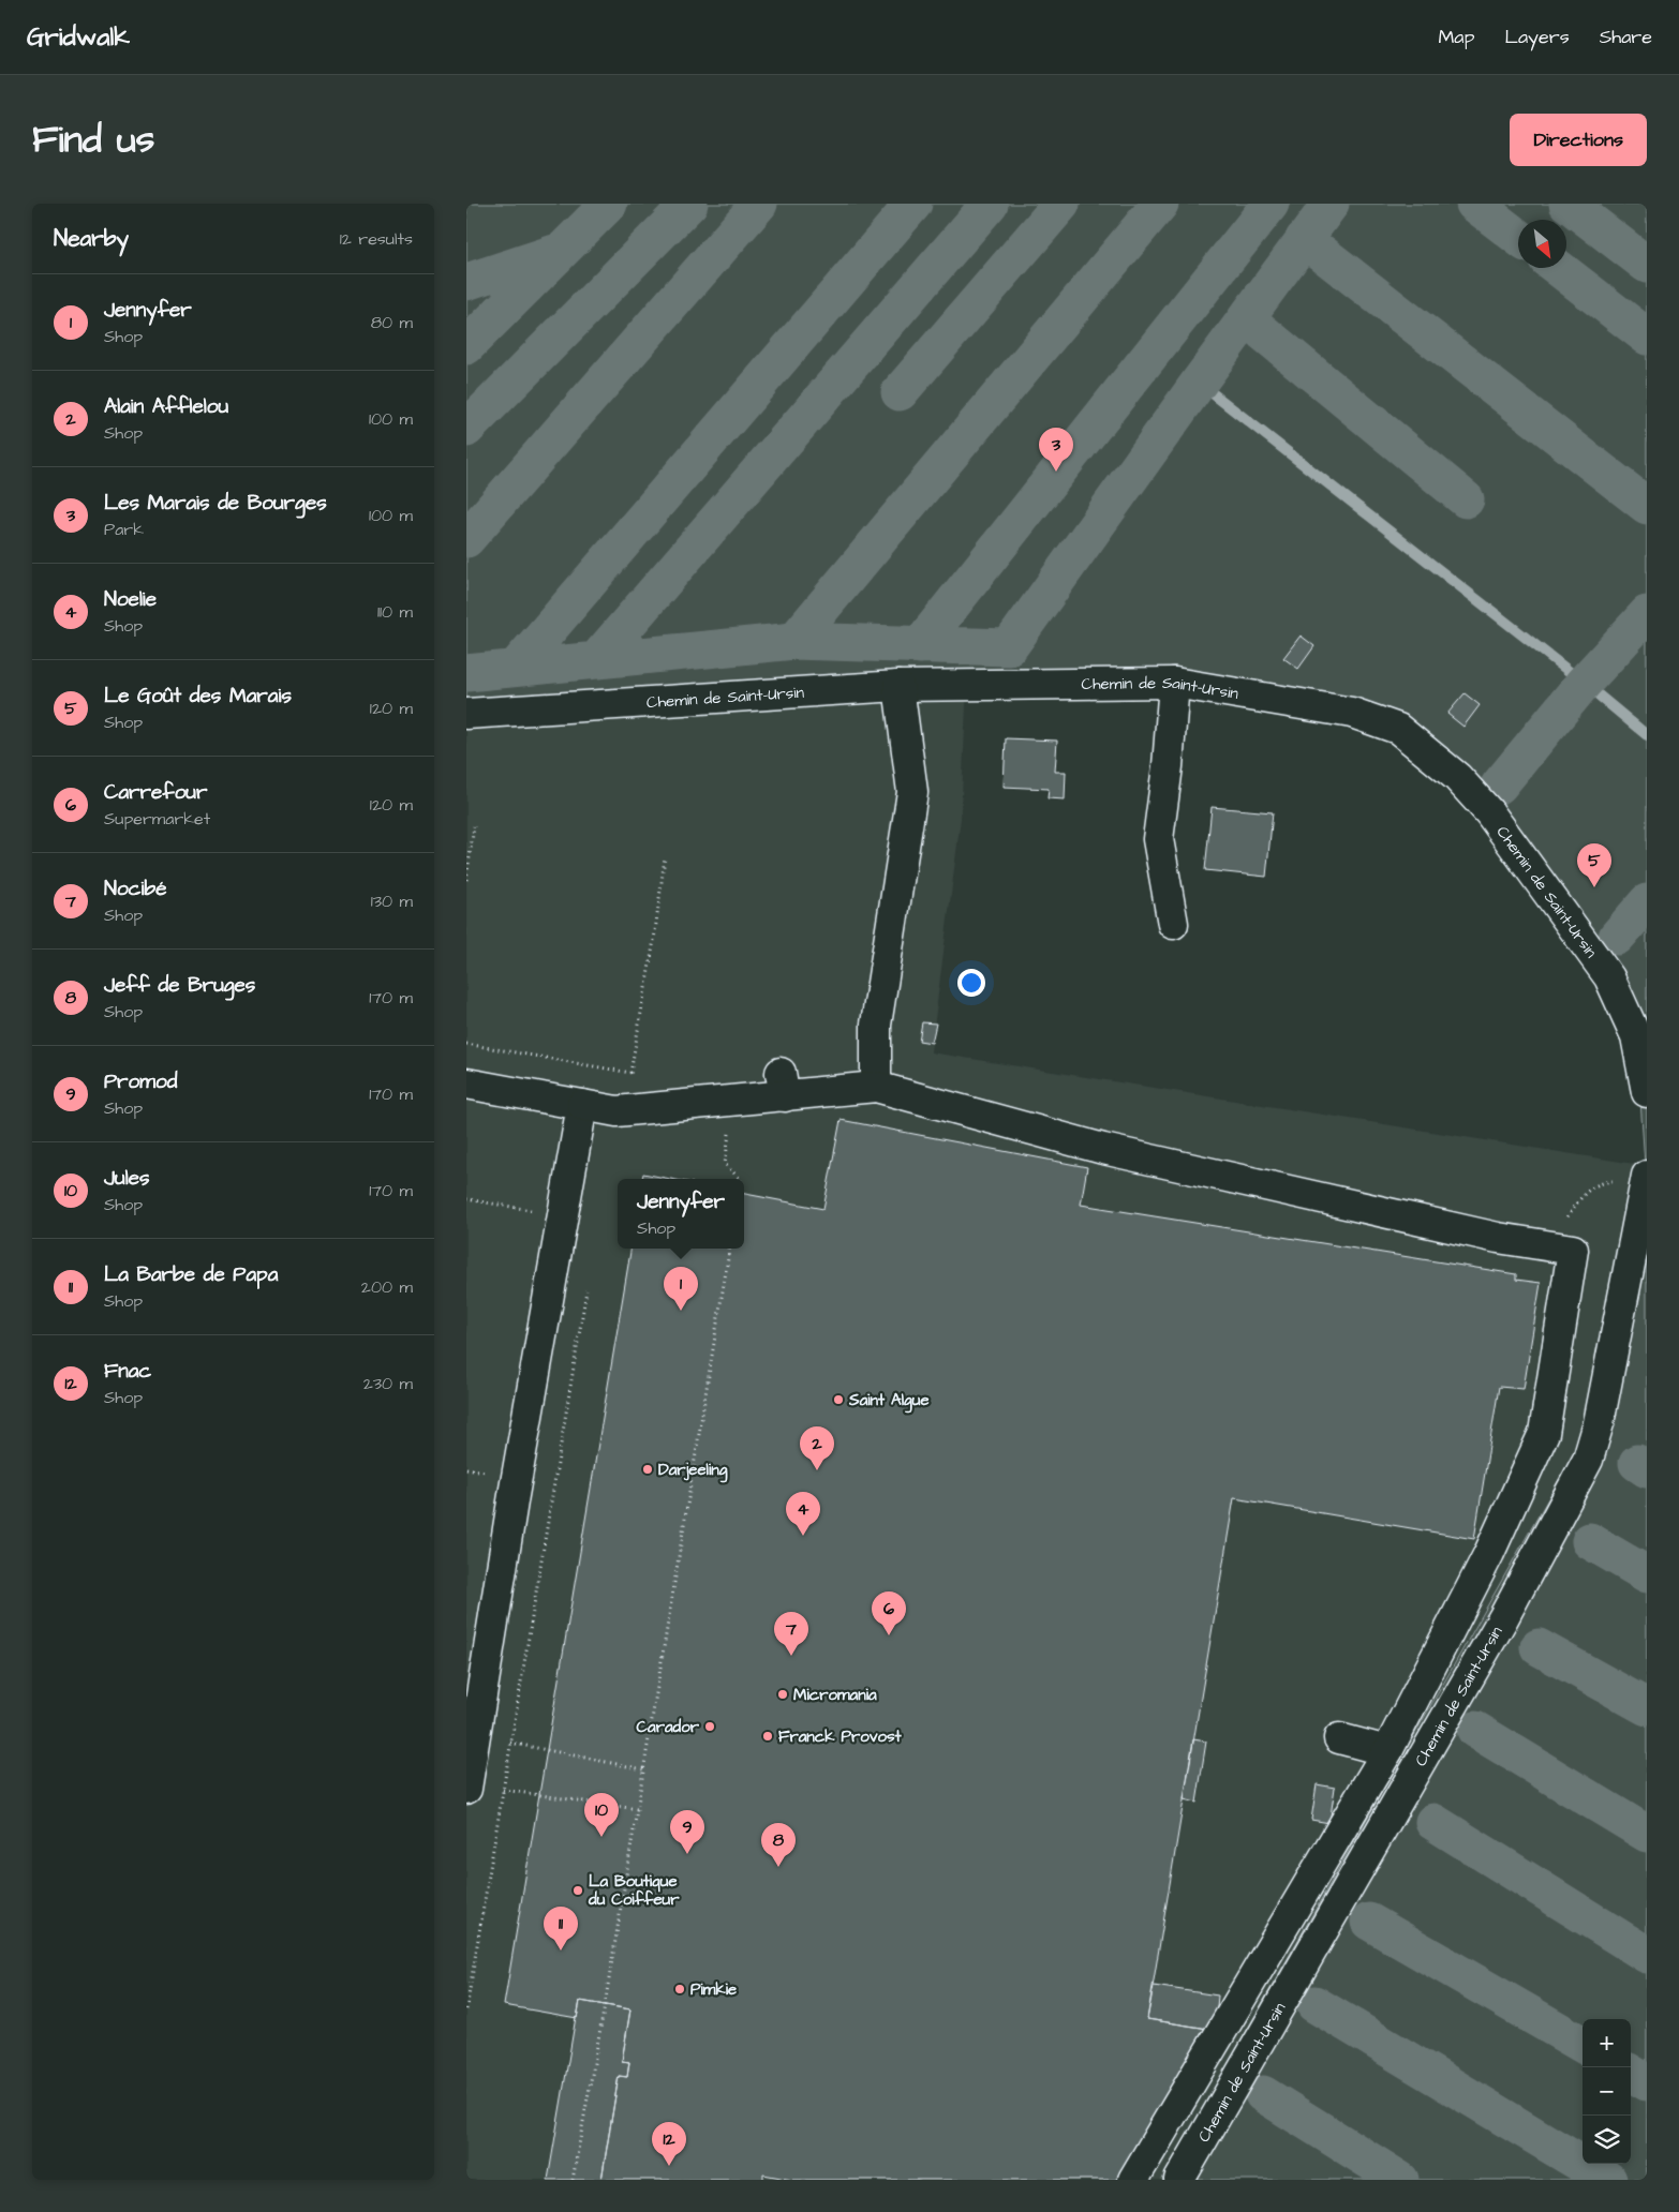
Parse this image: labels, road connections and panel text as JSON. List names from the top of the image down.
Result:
{
  "streets": {
    "street": ["Chemin de Saint-Ursin"]
  },
  "places": [
    "Saint Algue",
    "Darjeeling",
    "Micromania",
    "Carador",
    "Franck Provost",
    "La Boutique du Coiffeur",
    "Pimkie"
  ],
  "north": "bottom right",
  "page": {
    "header": "Gridwalk",
    "nav": ["Map", "Layers", "Share"],
    "title": "Find us",
    "buttons": "Directions",
    "heading": ["Nearby", "12 results"],
    "list": [
      {
        "mark": "1",
        "name": "Jennyfer",
        "note": "Shop",
        "value": "80 m"
      },
      {
        "mark": "2",
        "name": "Alain Afflelou",
        "note": "Shop",
        "value": "100 m"
      },
      {
        "mark": "3",
        "name": "Les Marais de Bourges",
        "note": "Park",
        "value": "100 m"
      },
      {
        "mark": "4",
        "name": "Noelie",
        "note": "Shop",
        "value": "110 m"
      },
      {
        "mark": "5",
        "name": "Le Goût des Marais",
        "note": "Shop",
        "value": "120 m"
      },
      {
        "mark": "6",
        "name": "Carrefour",
        "note": "Supermarket",
        "value": "120 m"
      },
      {
        "mark": "7",
        "name": "Nocibé",
        "note": "Shop",
        "value": "130 m"
      },
      {
        "mark": "8",
        "name": "Jeff de Bruges",
        "note": "Shop",
        "value": "170 m"
      },
      {
        "mark": "9",
        "name": "Promod",
        "note": "Shop",
        "value": "170 m"
      },
      {
        "mark": "10",
        "name": "Jules",
        "note": "Shop",
        "value": "170 m"
      },
      {
        "mark": "11",
        "name": "La Barbe de Papa",
        "note": "Shop",
        "value": "200 m"
      },
      {
        "mark": "12",
        "name": "Fnac",
        "note": "Shop",
        "value": "230 m"
      }
    ],
    "pins": [
      "3",
      "5",
      "1",
      "2",
      "4",
      "6",
      "7",
      "10",
      "9",
      "8",
      "11",
      "12"
    ],
    "popup": ["Jennyfer", "Shop"],
    "map_buttons": ["+", "−"]
  }
}
